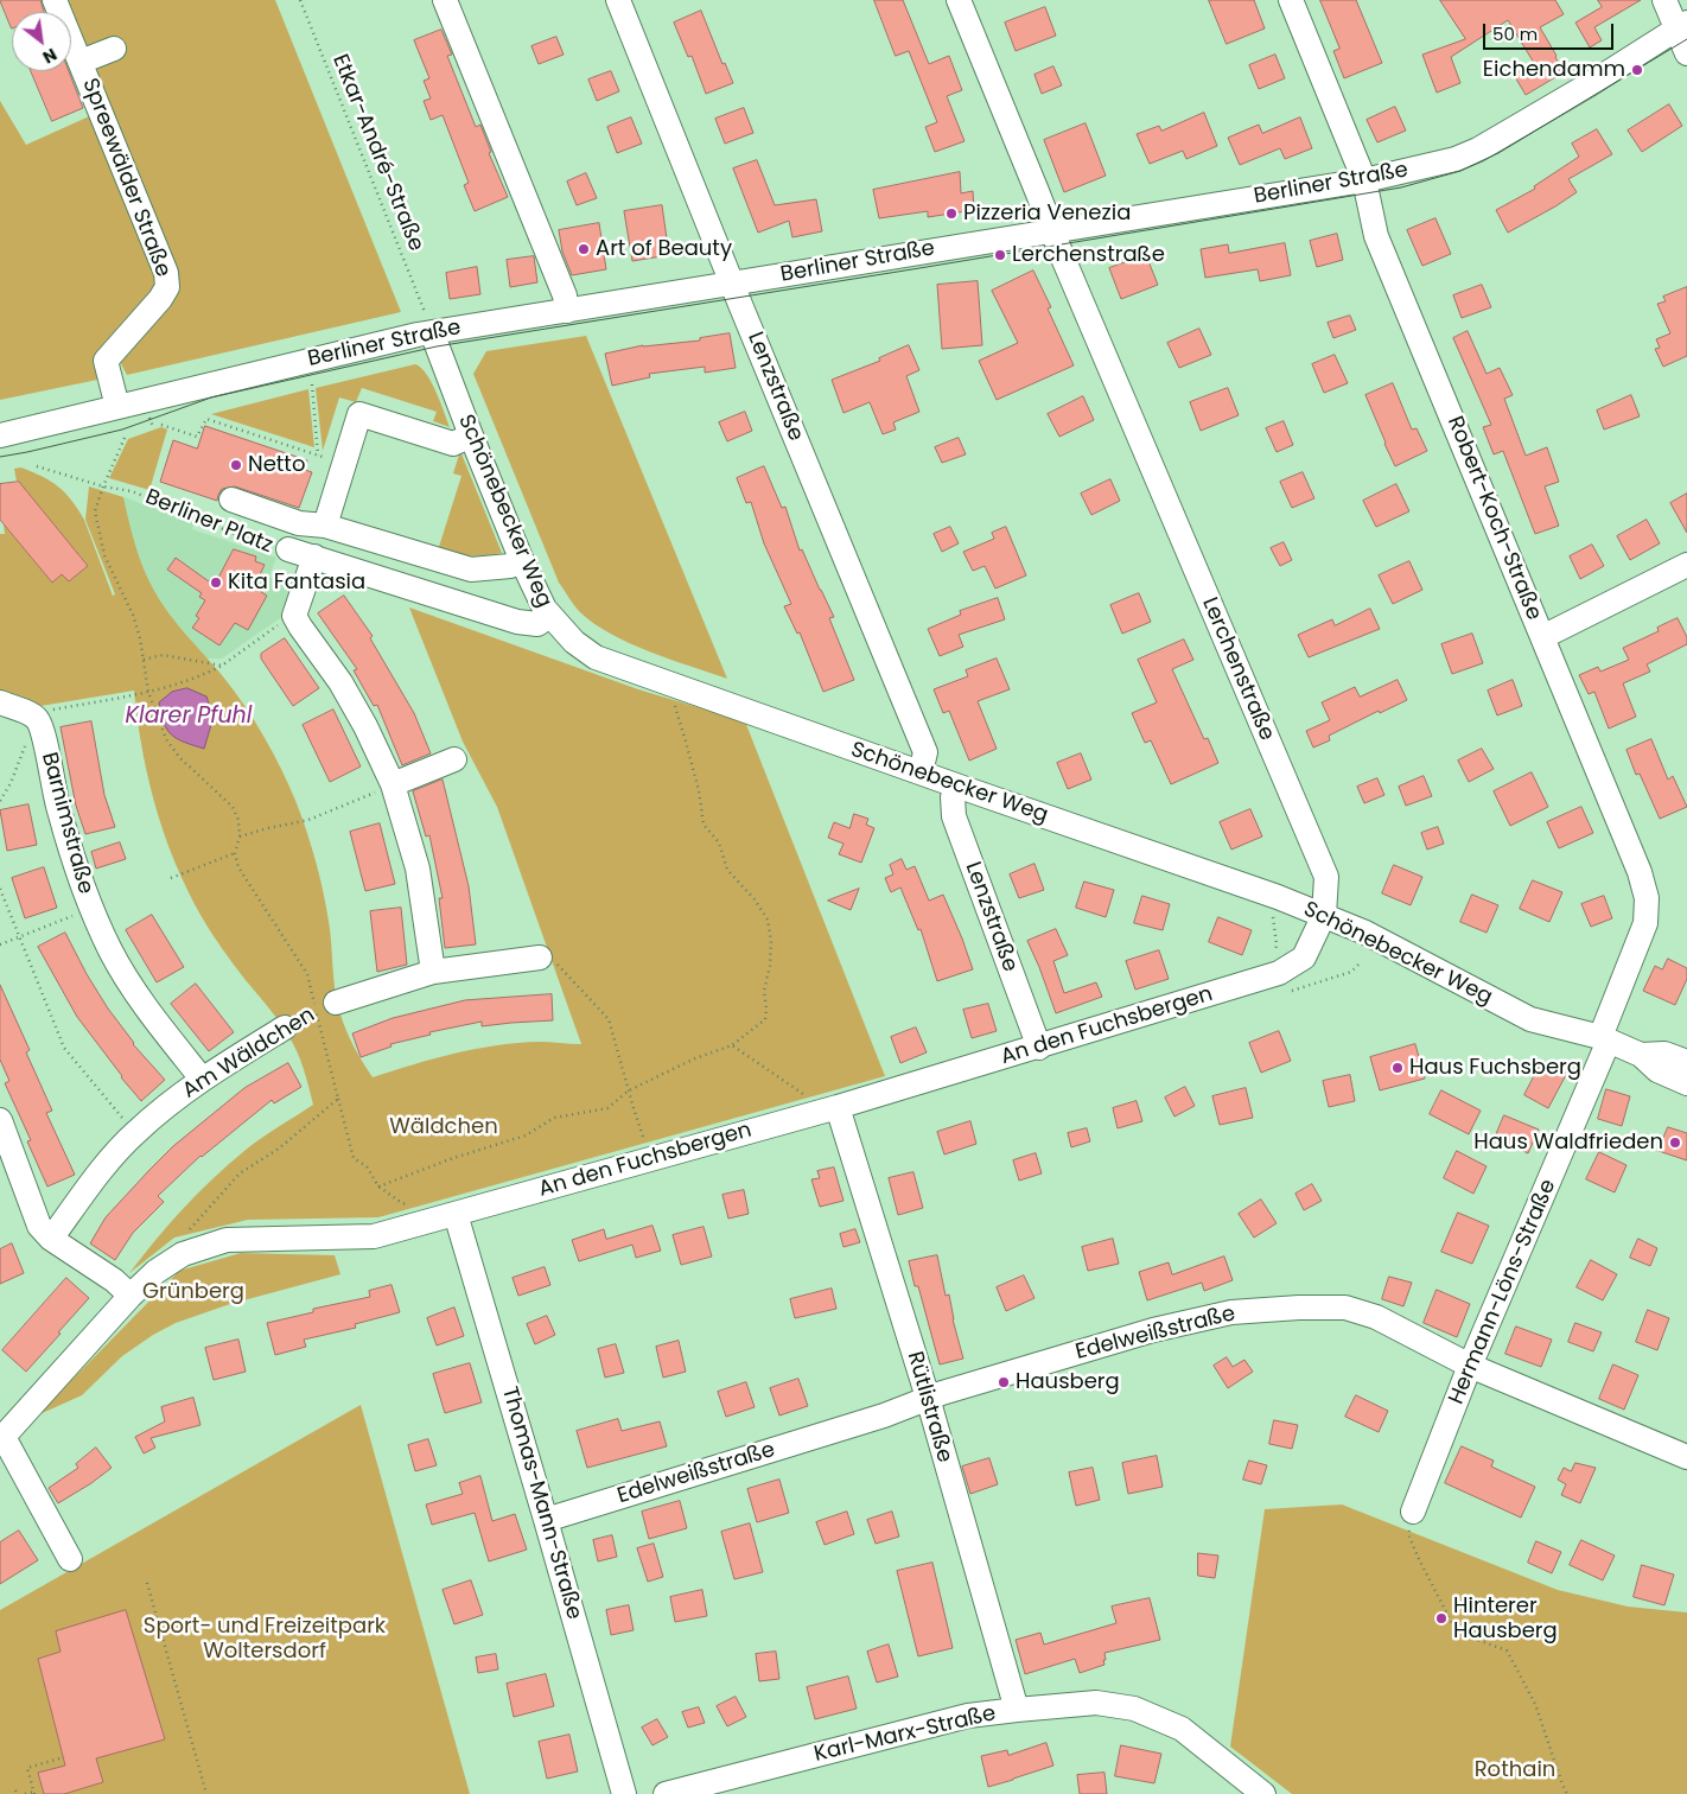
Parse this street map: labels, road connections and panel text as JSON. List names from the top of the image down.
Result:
{
  "streets": {
    "street": [
      "Spreewälder Straße",
      "Berliner Straße",
      "Lenzstraße",
      "Schönebecker Weg",
      "Robert-Koch-Straße",
      "Berliner Platz",
      "Lerchenstraße",
      "Barnimstraße",
      "An den Fuchsbergen",
      "Am Wäldchen",
      "Hermann-Löns-Straße",
      "Edelweißstraße",
      "Rütlistraße",
      "Thomas-Mann-Straße",
      "Karl-Marx-Straße"
    ],
    "path": ["Etkar-André-Straße"]
  },
  "crossings": [
    ["Etkar-André-Straße", "Berliner Straße"],
    ["Etkar-André-Straße", "Schönebecker Weg"],
    ["Spreewälder Straße", "Berliner Straße"],
    ["Berliner Straße", "Lenzstraße"],
    ["Berliner Straße", "Schönebecker Weg"],
    ["Berliner Straße", "Robert-Koch-Straße"],
    ["Berliner Straße", "Lerchenstraße"],
    ["Lenzstraße", "Schönebecker Weg"],
    ["Lenzstraße", "An den Fuchsbergen"],
    ["Schönebecker Weg", "Robert-Koch-Straße"],
    ["Schönebecker Weg", "Berliner Platz"],
    ["Schönebecker Weg", "Lerchenstraße"],
    ["Schönebecker Weg", "An den Fuchsbergen"],
    ["Schönebecker Weg", "Hermann-Löns-Straße"],
    ["Robert-Koch-Straße", "Hermann-Löns-Straße"],
    ["Lerchenstraße", "An den Fuchsbergen"],
    ["Barnimstraße", "Am Wäldchen"],
    ["An den Fuchsbergen", "Rütlistraße"],
    ["An den Fuchsbergen", "Thomas-Mann-Straße"],
    ["Hermann-Löns-Straße", "Edelweißstraße"],
    ["Edelweißstraße", "Rütlistraße"],
    ["Edelweißstraße", "Thomas-Mann-Straße"],
    ["Rütlistraße", "Karl-Marx-Straße"]
  ],
  "water": ["Klarer Pfuhl"],
  "parks": [
    "Wäldchen",
    "Grünberg",
    "Sport- und Freizeitpark Woltersdorf",
    "Rothain"
  ],
  "places": [
    "Eichendamm",
    "Pizzeria Venezia",
    "Art of Beauty",
    "Lerchenstraße",
    "Netto",
    "Kita Fantasia",
    "Haus Fuchsberg",
    "Haus Waldfrieden",
    "Hausberg",
    "Hinterer Hausberg"
  ],
  "scale_bar": "50 m",
  "north": "bottom right"
}
